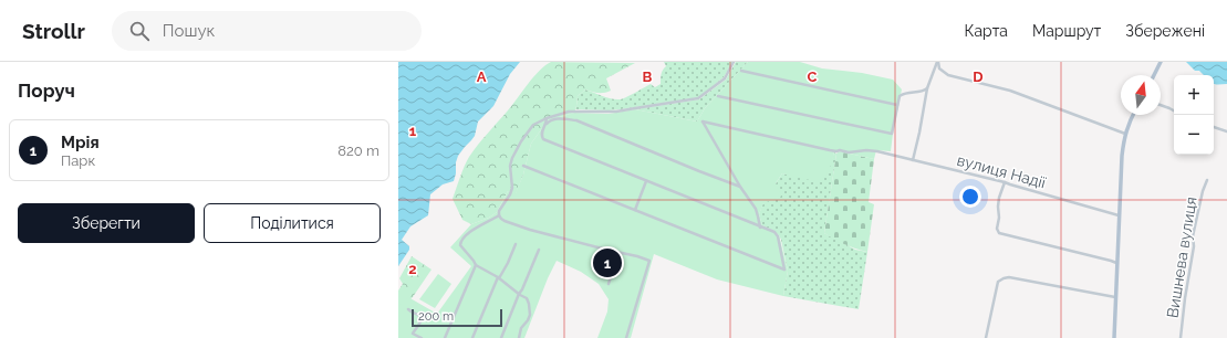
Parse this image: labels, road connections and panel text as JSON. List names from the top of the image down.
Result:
{
  "streets": {
    "street": ["вулиця Надії", "Вишнева вулиця"]
  },
  "scale_bar": "200 m",
  "north": "top",
  "page": {
    "header": "Strollr",
    "search": "Пошук",
    "nav": ["Карта", "Маршрут", "Збережені"],
    "heading": "Поруч",
    "map_buttons": ["+", "−"],
    "list": [
      {
        "mark": "1",
        "name": "Мрія",
        "note": "Парк",
        "value": "820 m"
      }
    ],
    "buttons": ["Зберегти", "Поділитися"],
    "pins": "1",
    "scale": "200 m"
  },
  "grid": {
    "columns": [
      "A",
      "B",
      "C",
      "D"
    ],
    "rows": ["1", "2"]
  }
}
